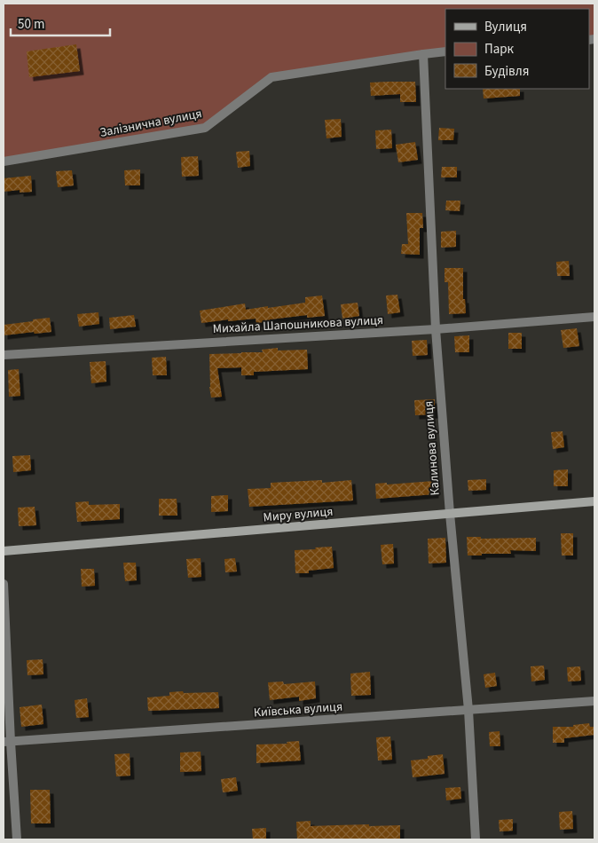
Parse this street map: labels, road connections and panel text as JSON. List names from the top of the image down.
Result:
{
  "streets": {
    "main road": ["Миру вулиця"],
    "street": [
      "Залізнична вулиця",
      "Михайла Шапошникова вулиця",
      "Калинова вулиця",
      "Київська вулиця"
    ]
  },
  "crossings": [
    ["Залізнична вулиця", "Калинова вулиця"],
    ["Михайла Шапошникова вулиця", "Калинова вулиця"],
    ["Калинова вулиця", "Миру вулиця"],
    ["Калинова вулиця", "Київська вулиця"]
  ],
  "legend": ["Вулиця", "Парк", "Будівля"],
  "scale_bar": "50 m"
}
